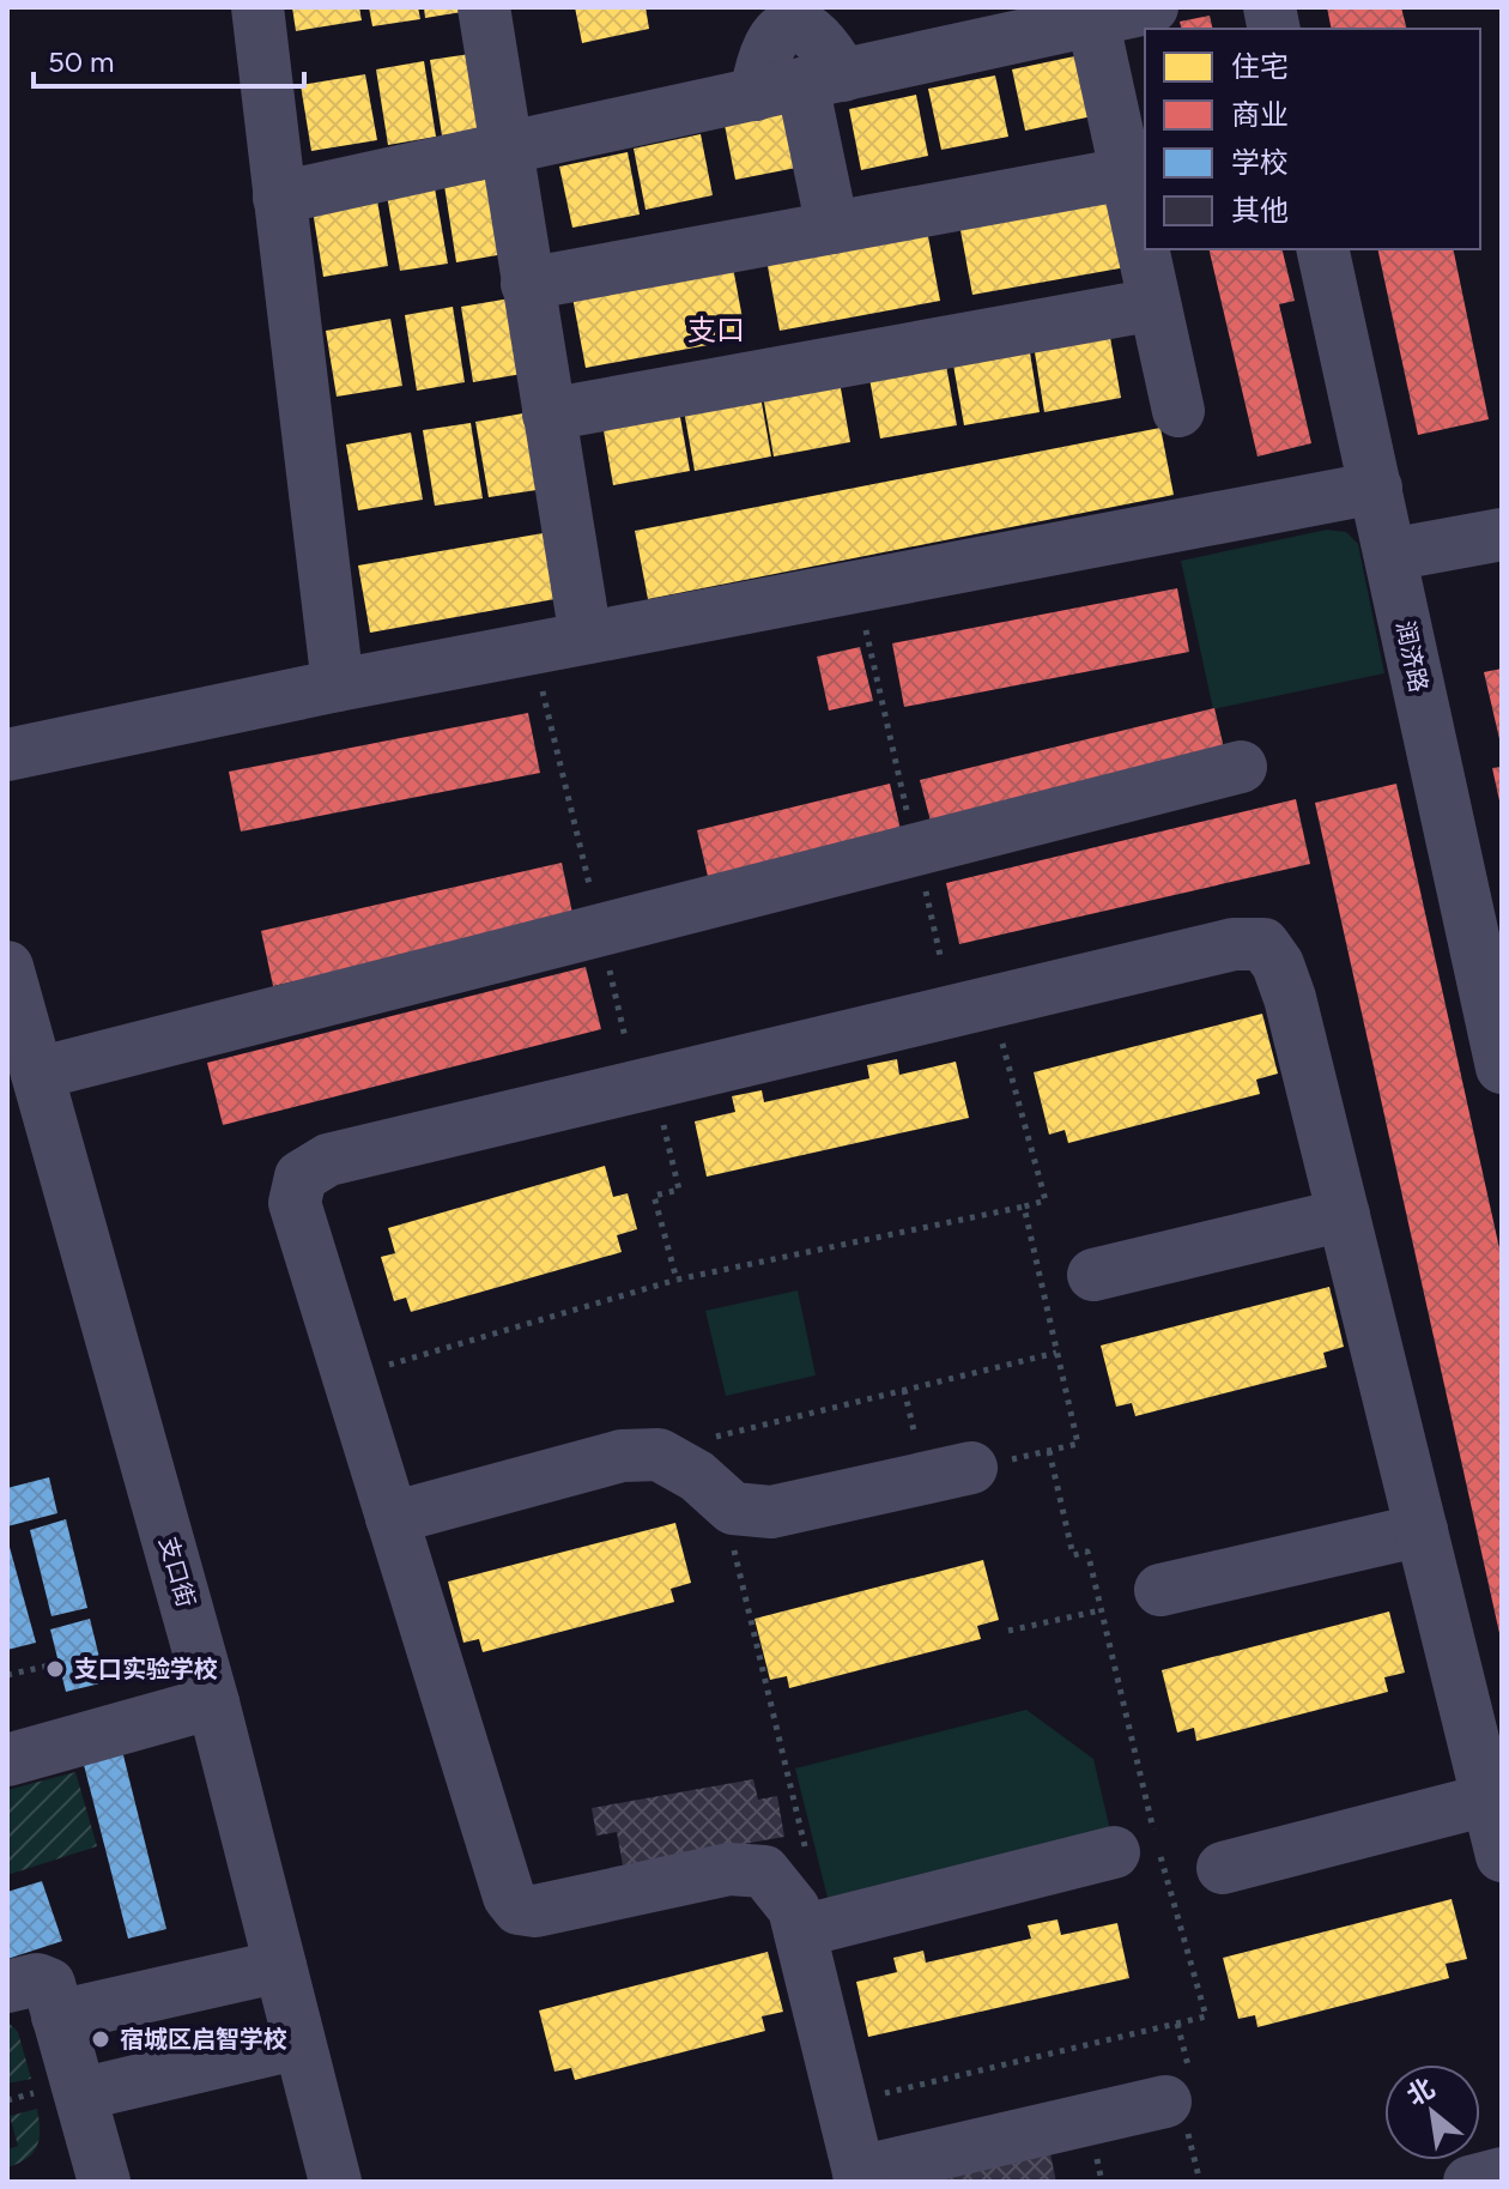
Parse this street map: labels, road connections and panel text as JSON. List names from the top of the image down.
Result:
{
  "streets": {
    "street": ["润济路", "支口街"]
  },
  "districts": ["支口"],
  "places": ["支口实验学校", "宿城区启智学校"],
  "legend": [
    "住宅",
    "商业",
    "学校",
    "其他"
  ],
  "scale_bar": "50 m",
  "north": "top left"
}
